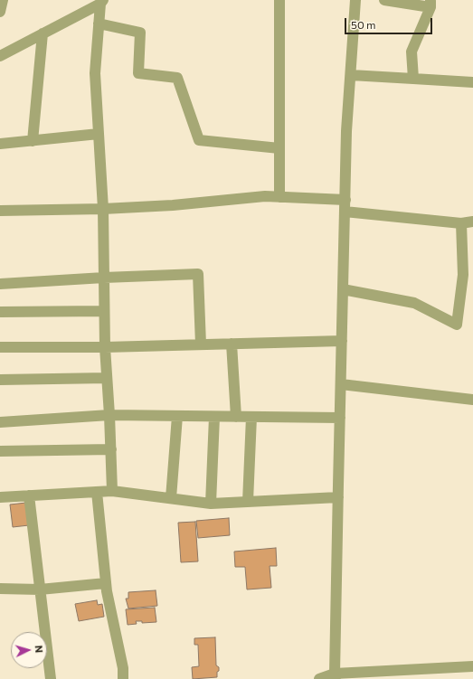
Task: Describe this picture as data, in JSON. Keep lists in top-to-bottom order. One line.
{"scale_bar":"50 m","north":"right"}
